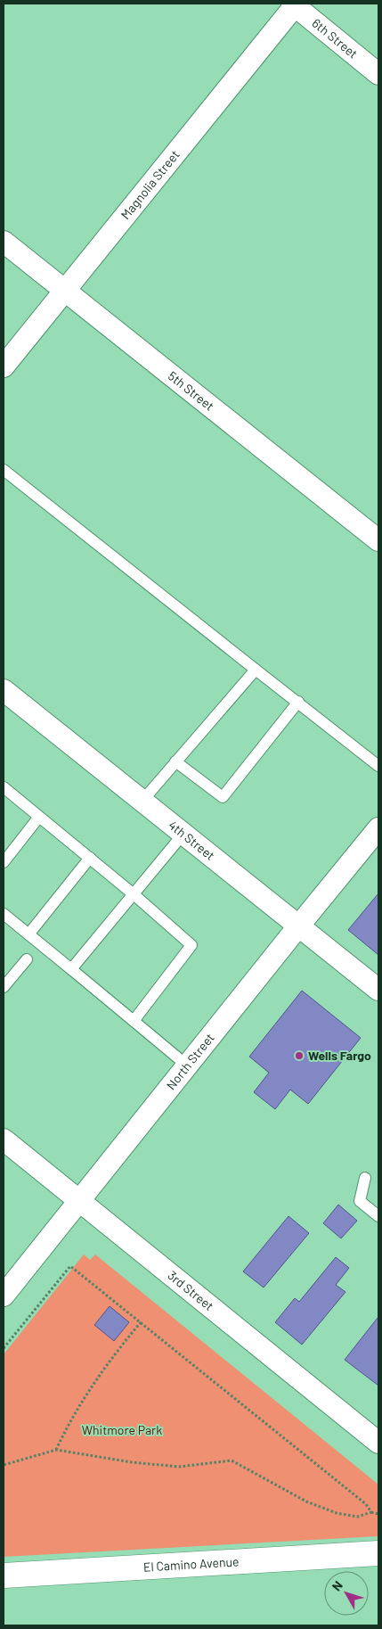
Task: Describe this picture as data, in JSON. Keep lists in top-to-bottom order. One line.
{"streets":{"street":["6th Street","Magnolia Street","5th Street","4th Street","North Street","3rd Street","El Camino Avenue"]},"crossings":[["6th Street","Magnolia Street"],["Magnolia Street","5th Street"],["4th Street","North Street"],["North Street","3rd Street"]],"parks":["Whitmore Park"],"places":["Wells Fargo"],"north":"top left"}
